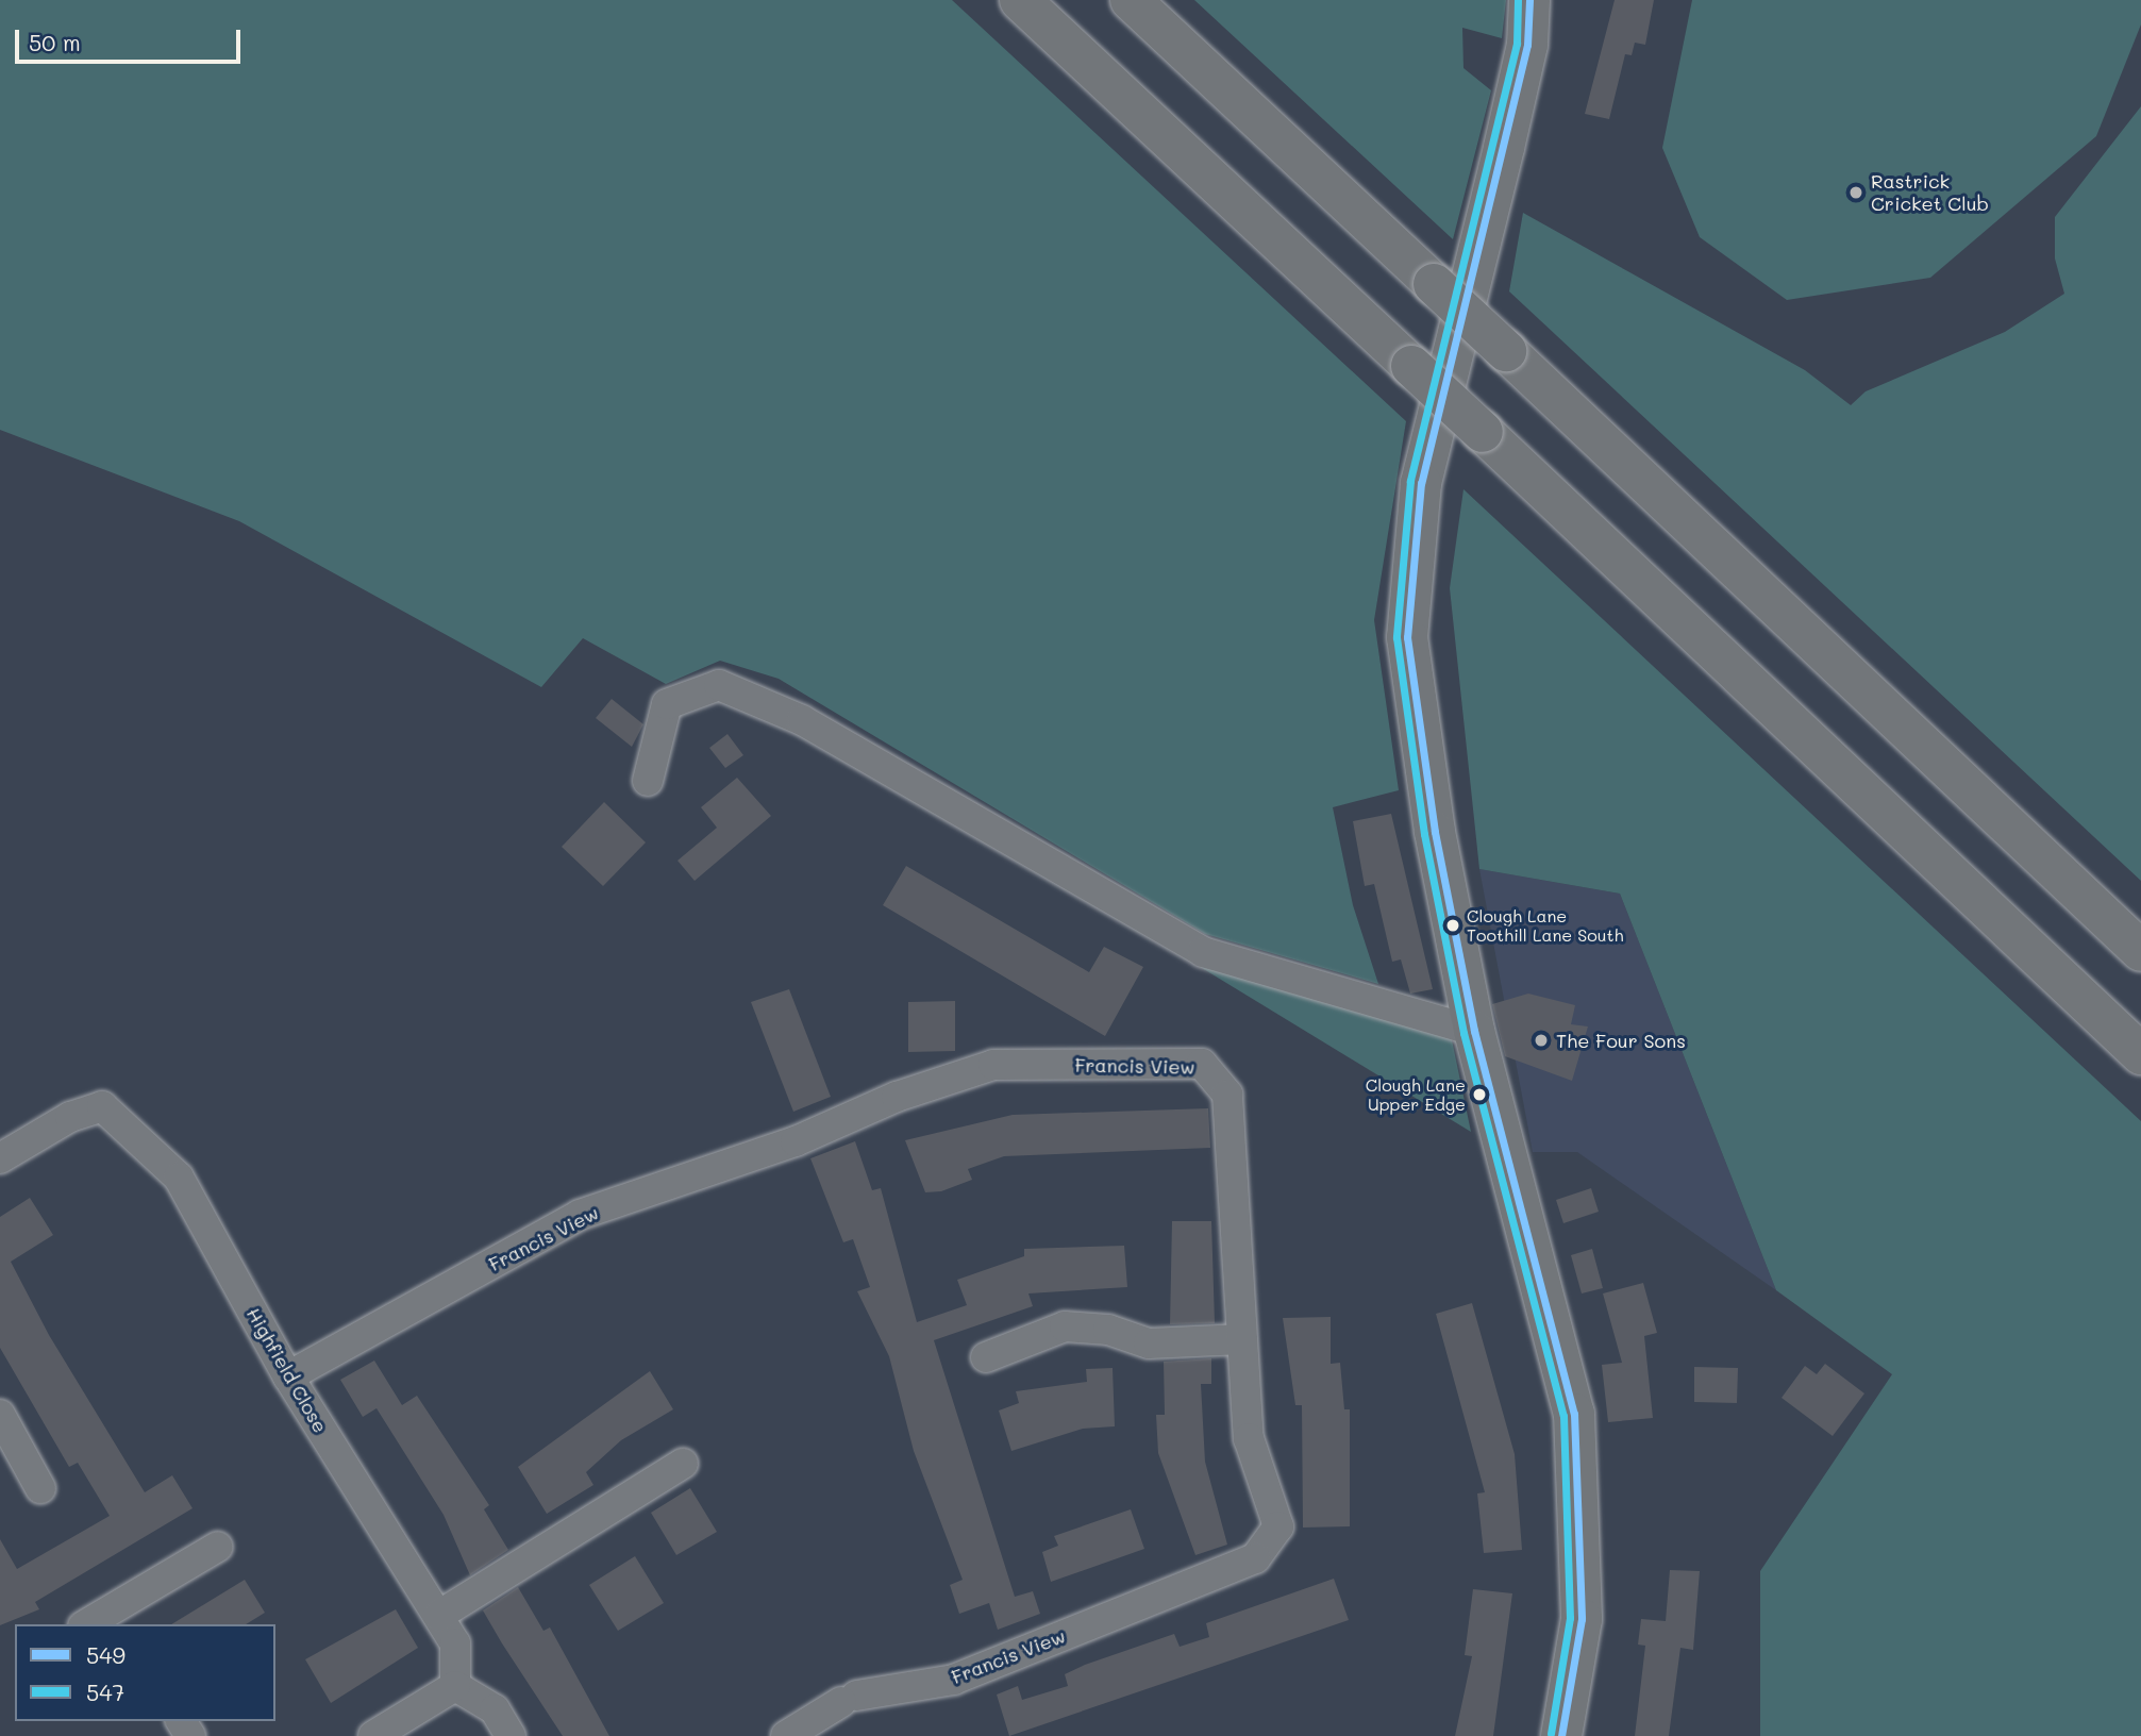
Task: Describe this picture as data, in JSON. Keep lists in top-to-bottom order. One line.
{"streets":{"street":["Francis View","Highfield Close"]},"crossings":[["Francis View","Highfield Close"]],"places":["Rastrick Cricket Club","Clough Lane Toothill Lane South","The Four Sons","Clough Lane Upper Edge"],"lines":["transit line 549","transit line 547"],"legend":["549","547"],"scale_bar":"50 m"}
